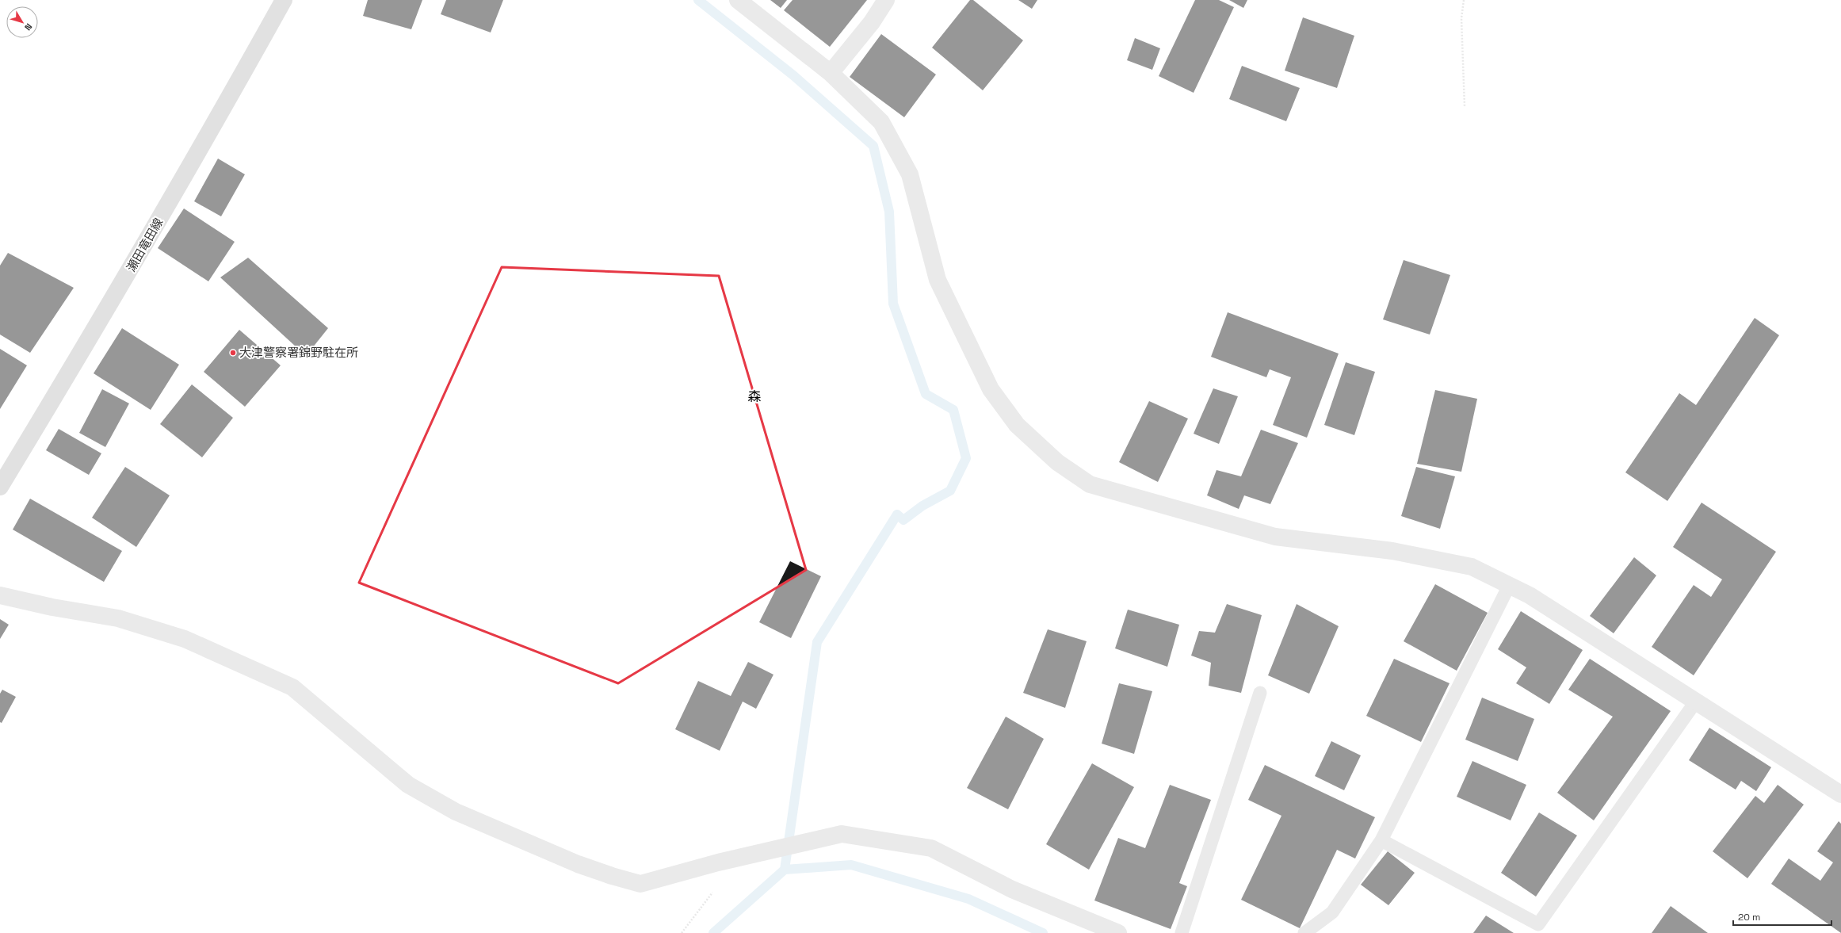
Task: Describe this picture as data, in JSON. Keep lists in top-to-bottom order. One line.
{"streets":{"main road":["瀬田竜田線"]},"districts":["森"],"places":["大津警察署錦野駐在所"],"scale_bar":"20 m","north":"bottom right"}
